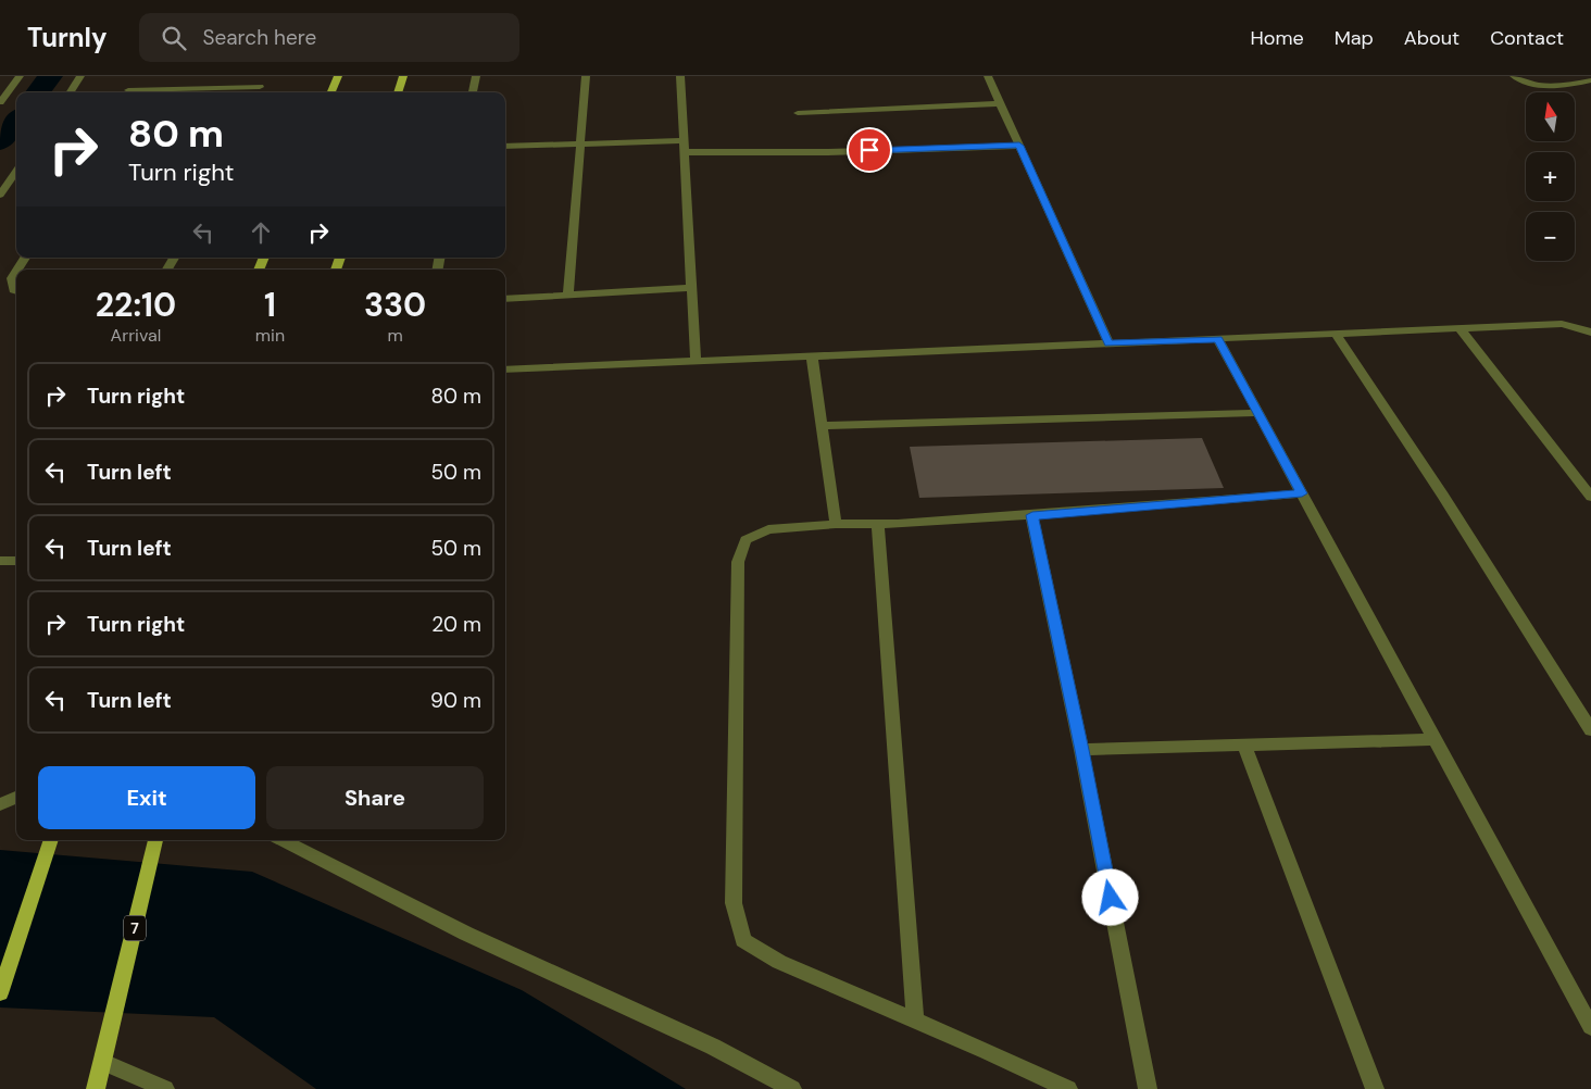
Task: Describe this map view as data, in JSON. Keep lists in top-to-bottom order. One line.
{"streets":{"main road":["7"]},"north":"top","page":{"header":"Turnly","search":"Search here","nav":["Home","Map","About","Contact"],"map_buttons":["+","−"],"turn":["80 m","Turn right"],"eta":["22:10","Arrival","1","min","330","m"],"list":[{"name":"Turn right","value":"80 m"},{"name":"Turn left","value":"50 m"},{"name":"Turn left","value":"50 m"},{"name":"Turn right","value":"20 m"},{"name":"Turn left","value":"90 m"}],"buttons":["Exit","Share"]}}
